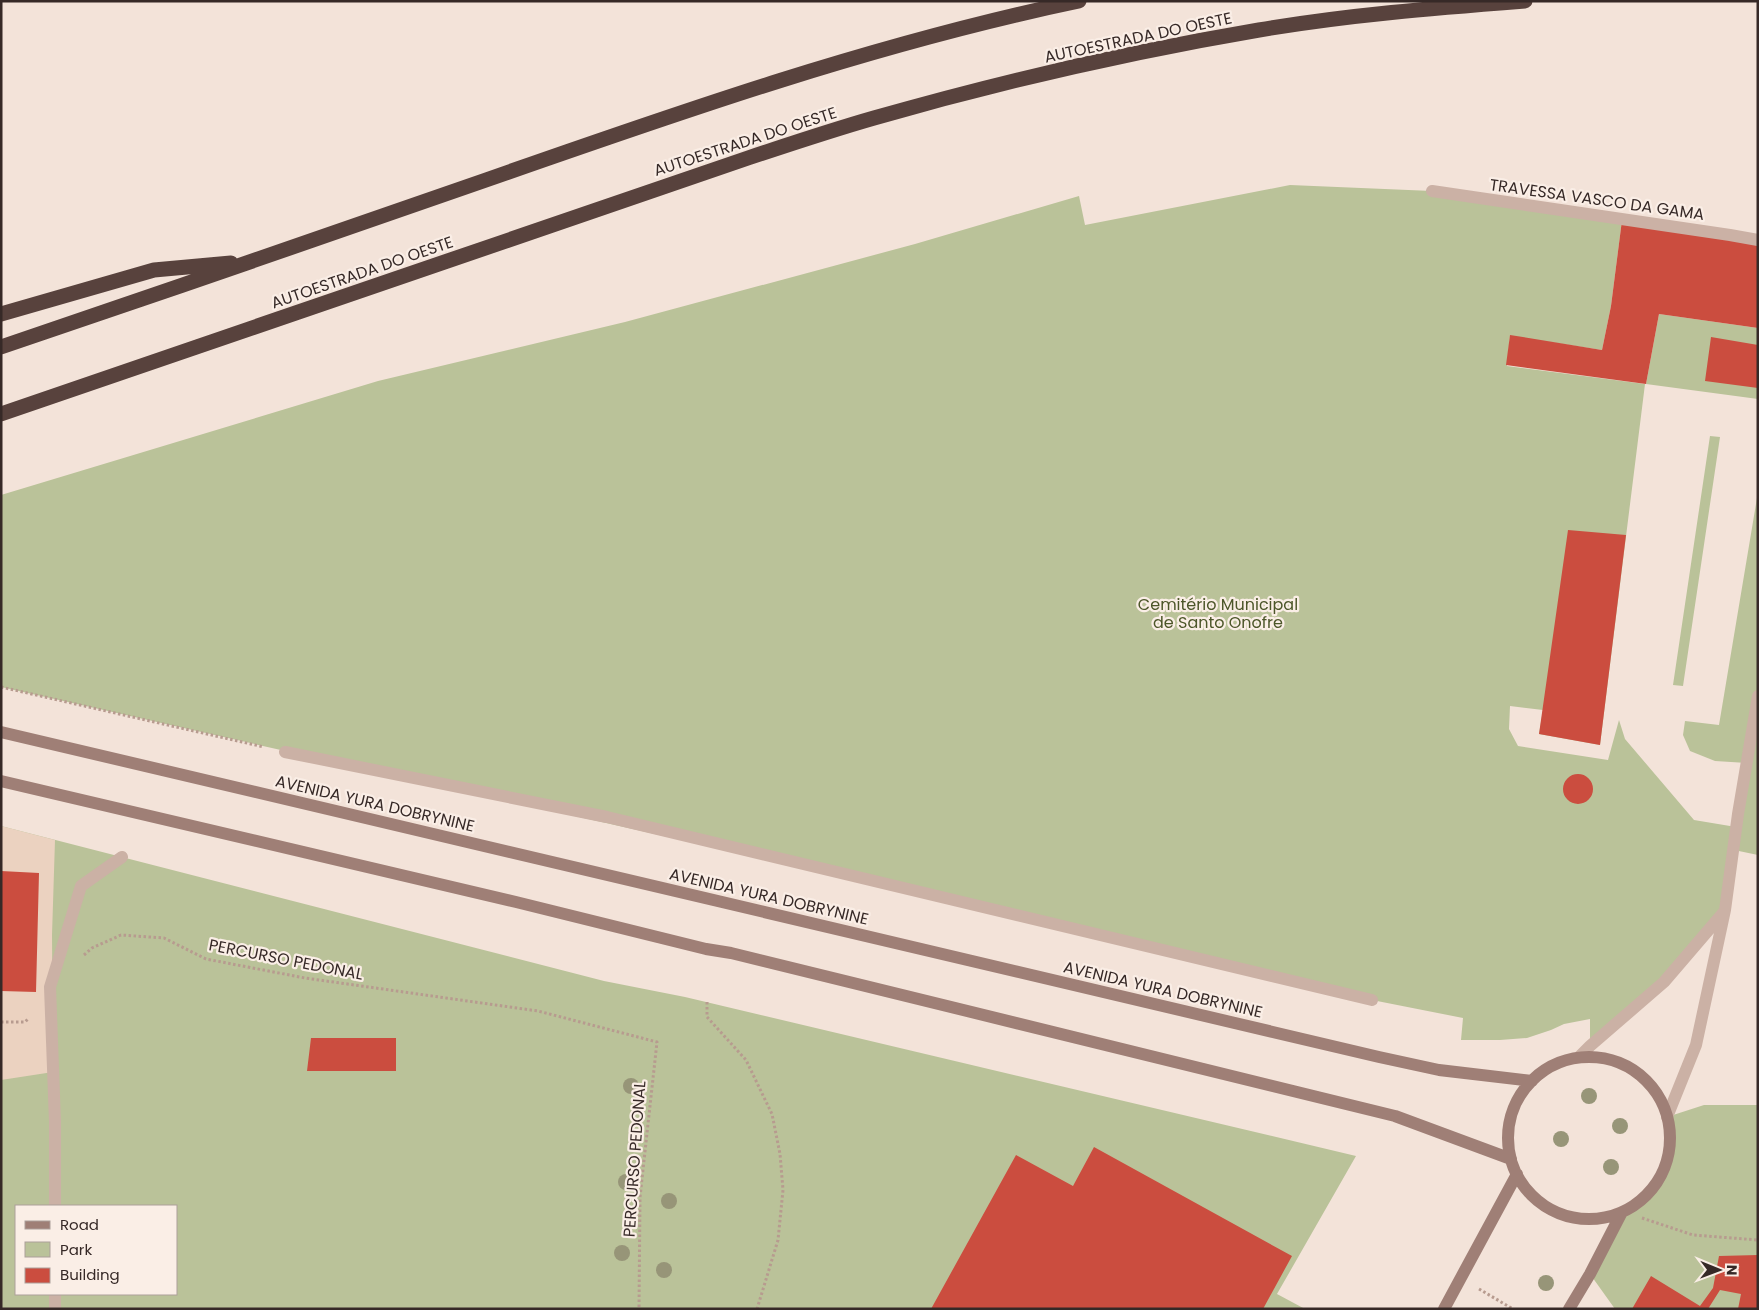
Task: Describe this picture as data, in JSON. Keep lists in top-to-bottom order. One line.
{"streets":{"highway":["AUTOESTRADA DO OESTE"],"main road":["AVENIDA YURA DOBRYNINE"],"street":["TRAVESSA VASCO DA GAMA"],"path":["PERCURSO PEDONAL"]},"parks":["Cemitério Municipal de Santo Onofre"],"legend":["Road","Park","Building"],"north":"right"}
